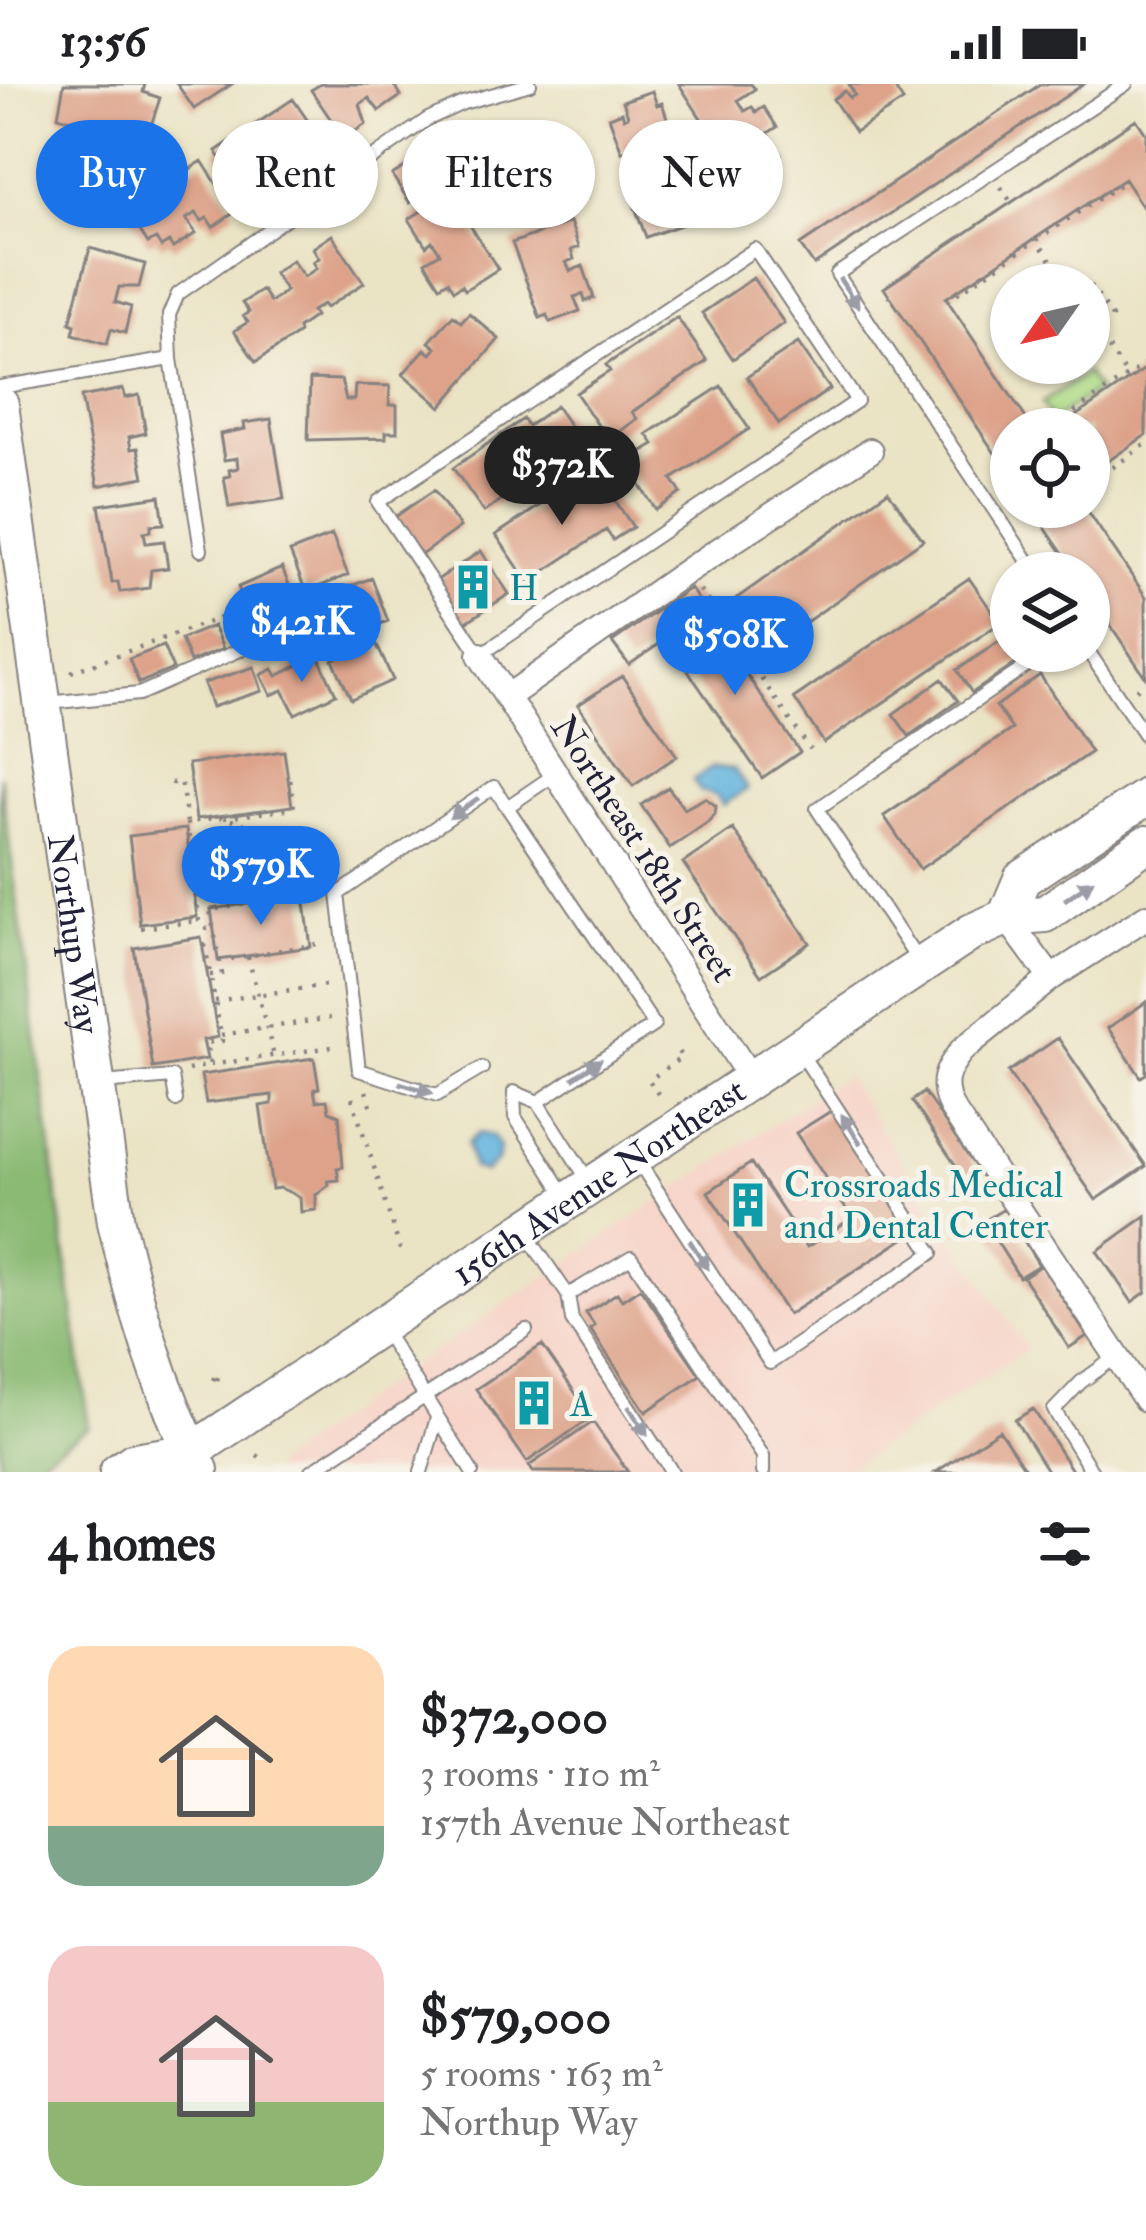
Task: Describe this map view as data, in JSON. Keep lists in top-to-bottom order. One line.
{"streets":{"main road":["Northup Way","156th Avenue Northeast"],"street":["Northeast 18th Street"]},"crossings":[["Northeast 18th Street","156th Avenue Northeast"],["Northup Way","156th Avenue Northeast"]],"places":{"building":["H","Crossroads Medical and Dental Center","A"]},"north":"bottom left","page":{"status":"13:56","chip":["Buy","Rent","Filters","New"],"price":["$372K","$421K","$508K","$579K"],"heading":"4 homes","list":[{"name":"$372,000","note":"3 rooms · 110 m² · 157th Avenue Northeast"},{"name":"$579,000","note":"5 rooms · 163 m² · Northup Way"}]}}
